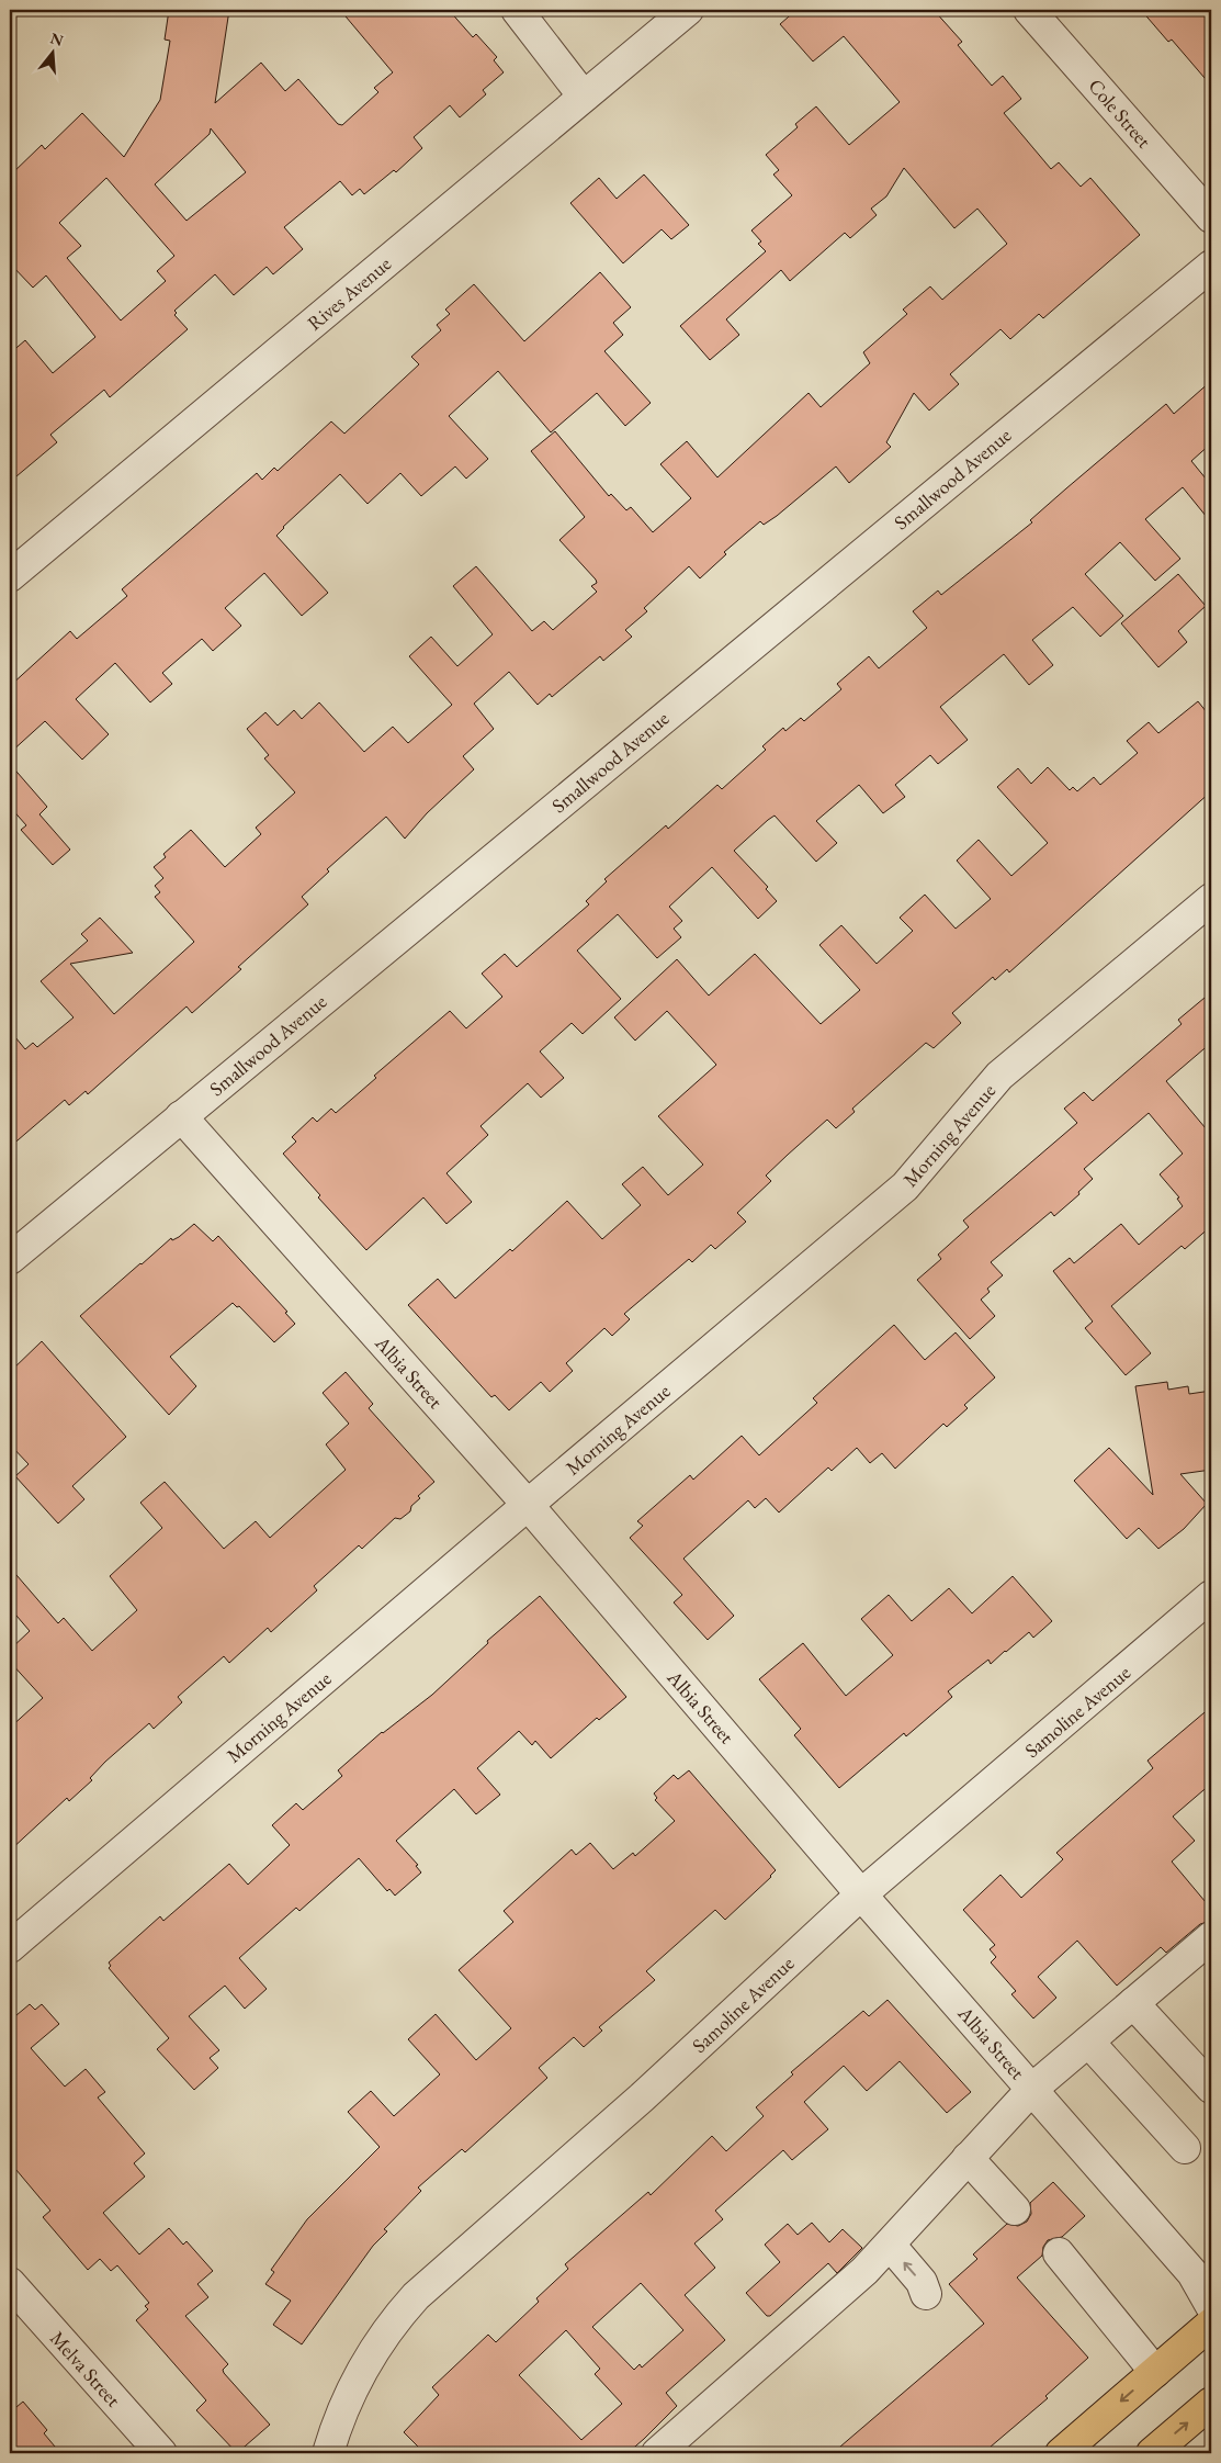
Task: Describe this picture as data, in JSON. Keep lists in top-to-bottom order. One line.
{"streets":{"street":["Cole Street","Rives Avenue","Smallwood Avenue","Morning Avenue","Albia Street","Samoline Avenue","Melva Street"]},"crossings":[["Smallwood Avenue","Albia Street"],["Morning Avenue","Albia Street"],["Albia Street","Samoline Avenue"]],"north":"top"}
